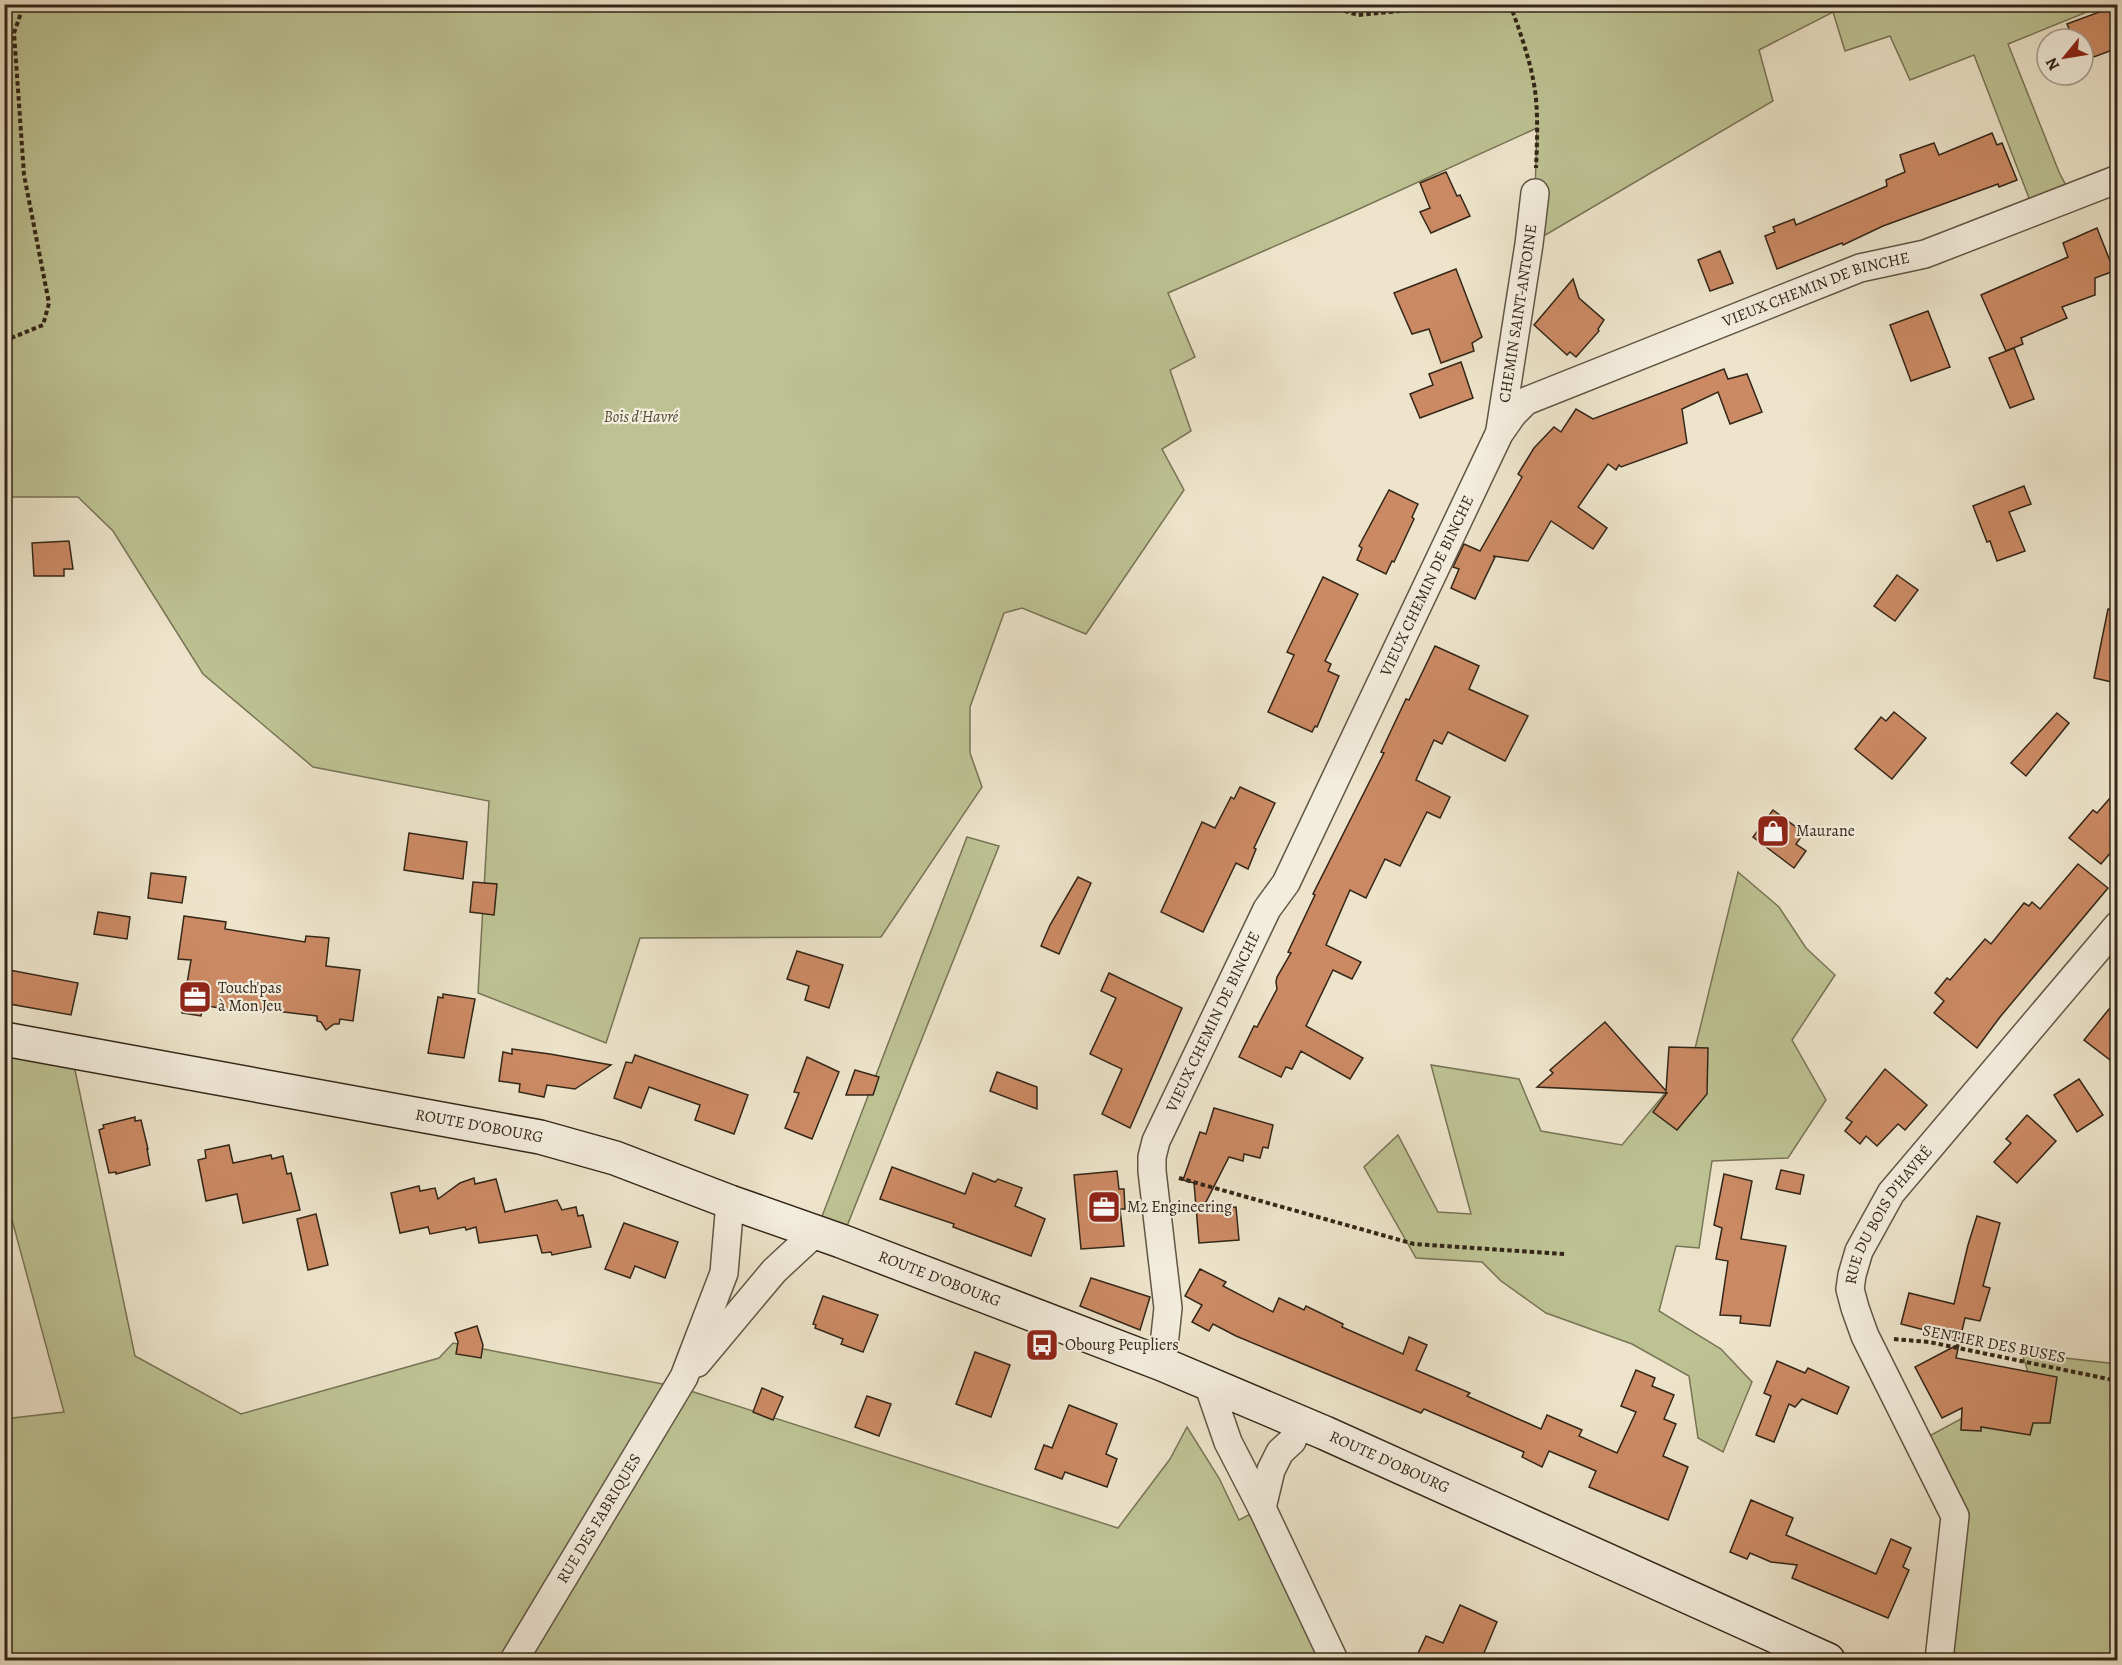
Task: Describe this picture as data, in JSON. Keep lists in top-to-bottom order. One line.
{"streets":{"main road":["ROUTE D'OBOURG"],"street":["VIEUX CHEMIN DE BINCHE","CHEMIN SAINT-ANTOINE","RUE DU BOIS D'HAVRÉ","RUE DES FABRIQUES"],"path":["SENTIER DES BUSES"]},"crossings":[["VIEUX CHEMIN DE BINCHE","CHEMIN SAINT-ANTOINE"],["VIEUX CHEMIN DE BINCHE","ROUTE D'OBOURG"],["ROUTE D'OBOURG","RUE DES FABRIQUES"],["RUE DU BOIS D'HAVRÉ","SENTIER DES BUSES"]],"parks":["Bois d'Havré"],"places":{"shop":["Maurane"],"office":["Touch'pas à Mon Jeu","M2 Engineering"],"bus stop":["Obourg Peupliers"]},"north":"bottom left"}
